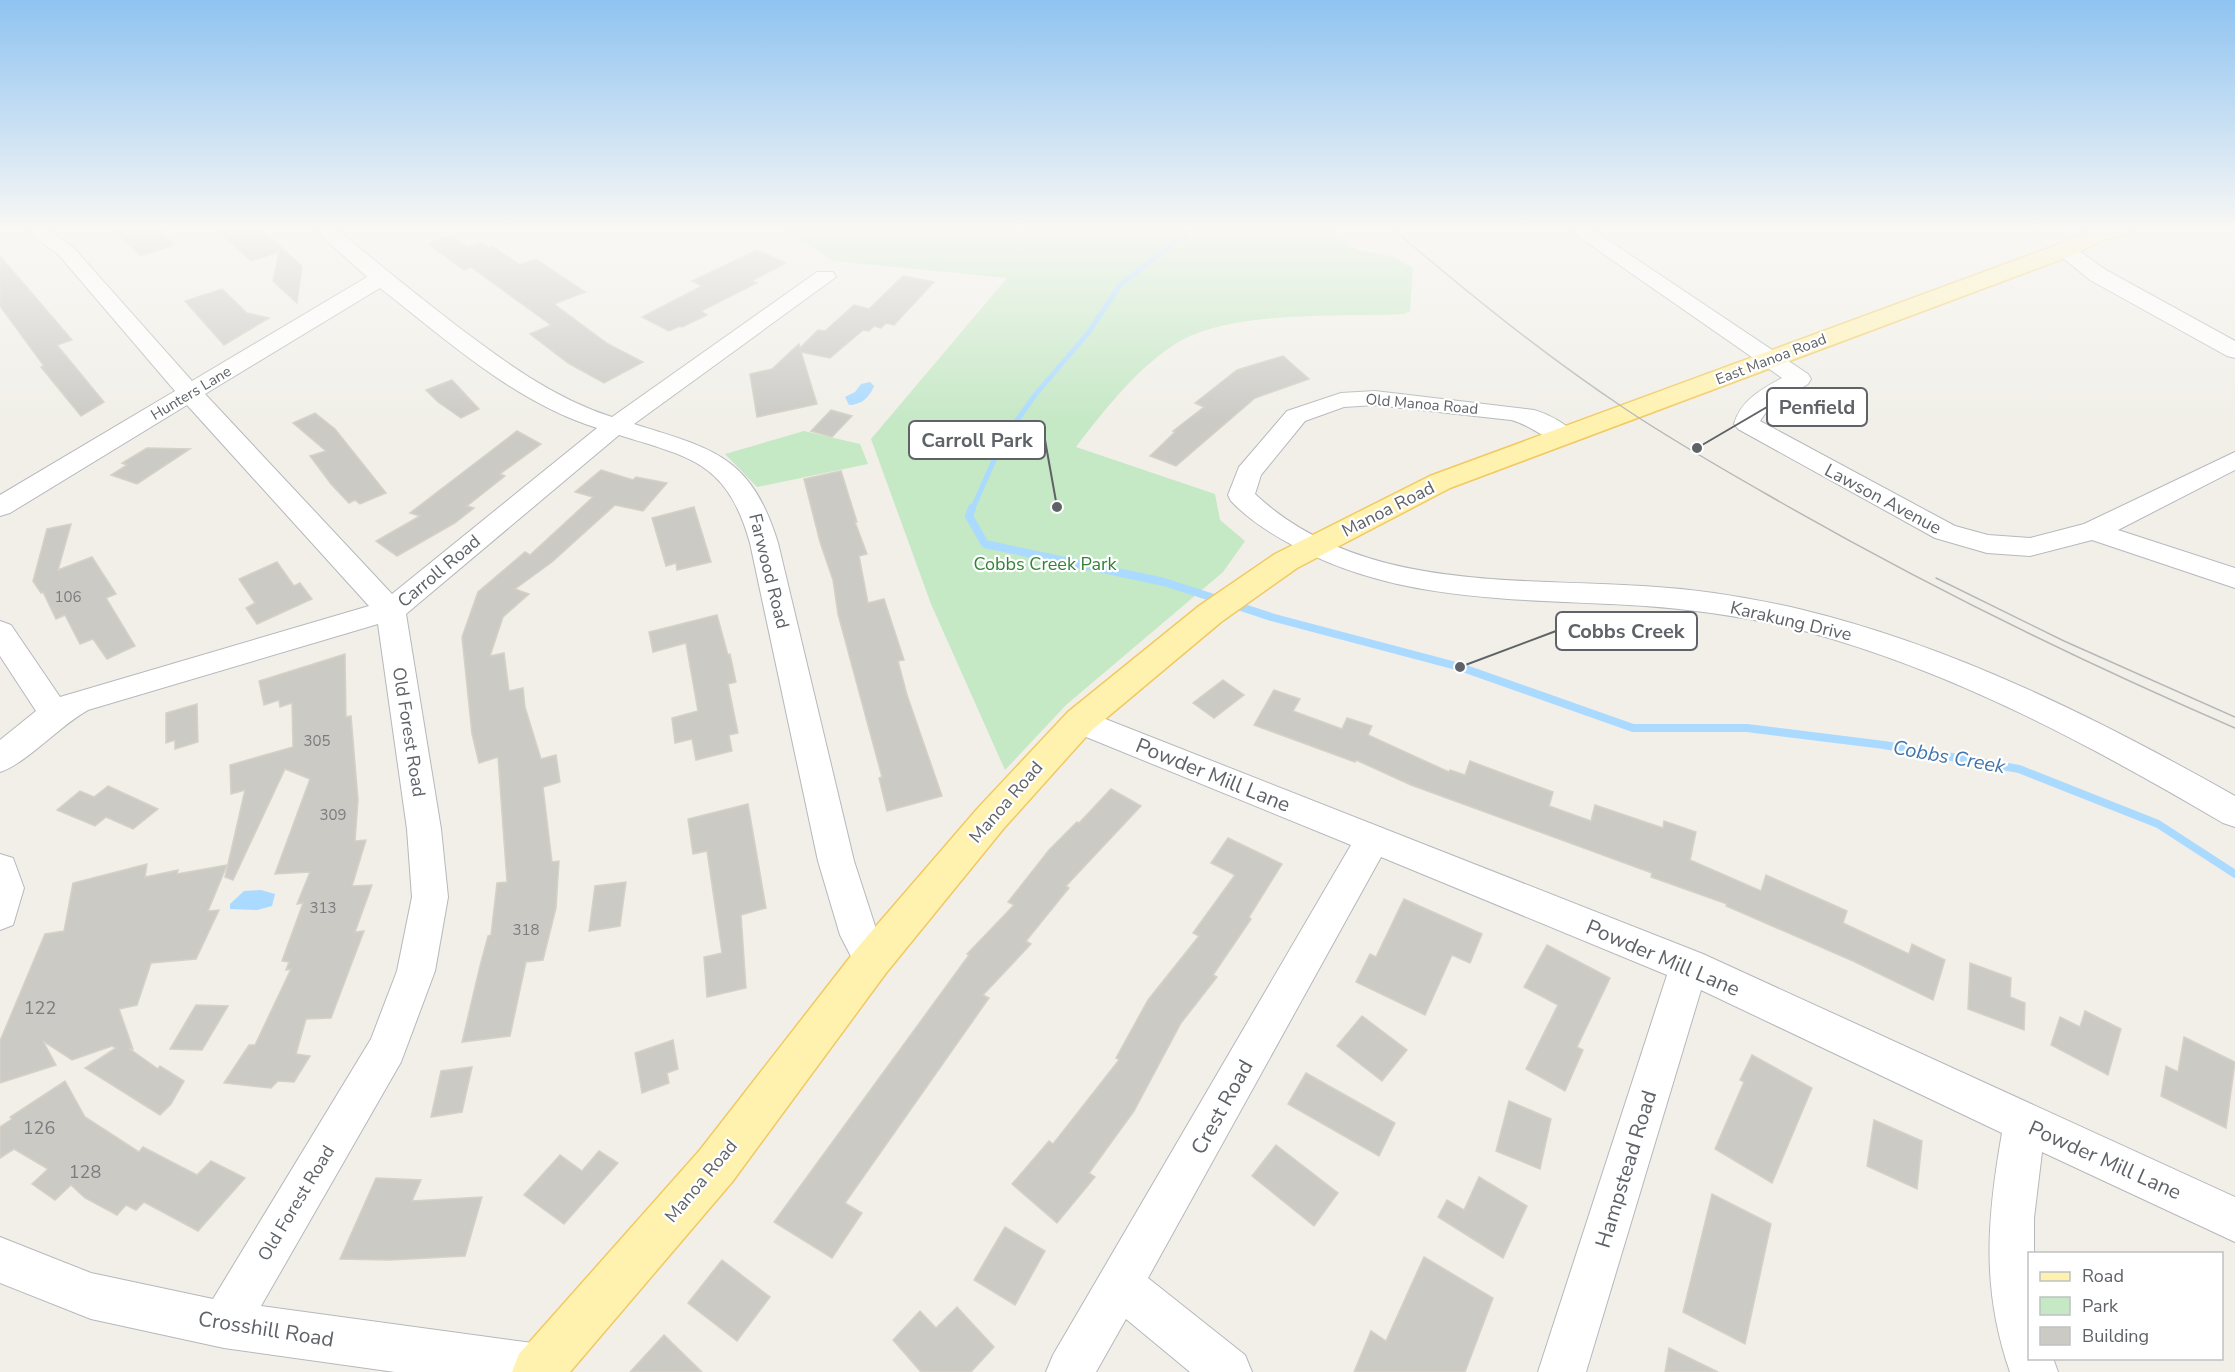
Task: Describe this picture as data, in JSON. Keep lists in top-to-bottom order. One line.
{"streets":{"main road":["East Manoa Road","Manoa Road"],"street":["Hunters Lane","Old Manoa Road","Lawson Avenue","Carroll Road","Farwood Road","Karakung Drive","Old Forest Road","Powder Mill Lane","Crest Road","Hampstead Road","Crosshill Road"]},"crossings":[["East Manoa Road","Lawson Avenue"],["East Manoa Road","Manoa Road"],["Old Manoa Road","Manoa Road"],["Old Manoa Road","Karakung Drive"],["Manoa Road","Farwood Road"],["Manoa Road","Karakung Drive"],["Manoa Road","Powder Mill Lane"],["Manoa Road","Crosshill Road"],["Carroll Road","Farwood Road"],["Carroll Road","Old Forest Road"],["Old Forest Road","Crosshill Road"],["Powder Mill Lane","Crest Road"],["Powder Mill Lane","Hampstead Road"]],"water":["Cobbs Creek"],"parks":["Cobbs Creek Park"],"places":["Penfield","Carroll Park","Cobbs Creek"],"house_numbers":["106","305","309","313","318","122","126","128"],"legend":["Road","Park","Building"]}
